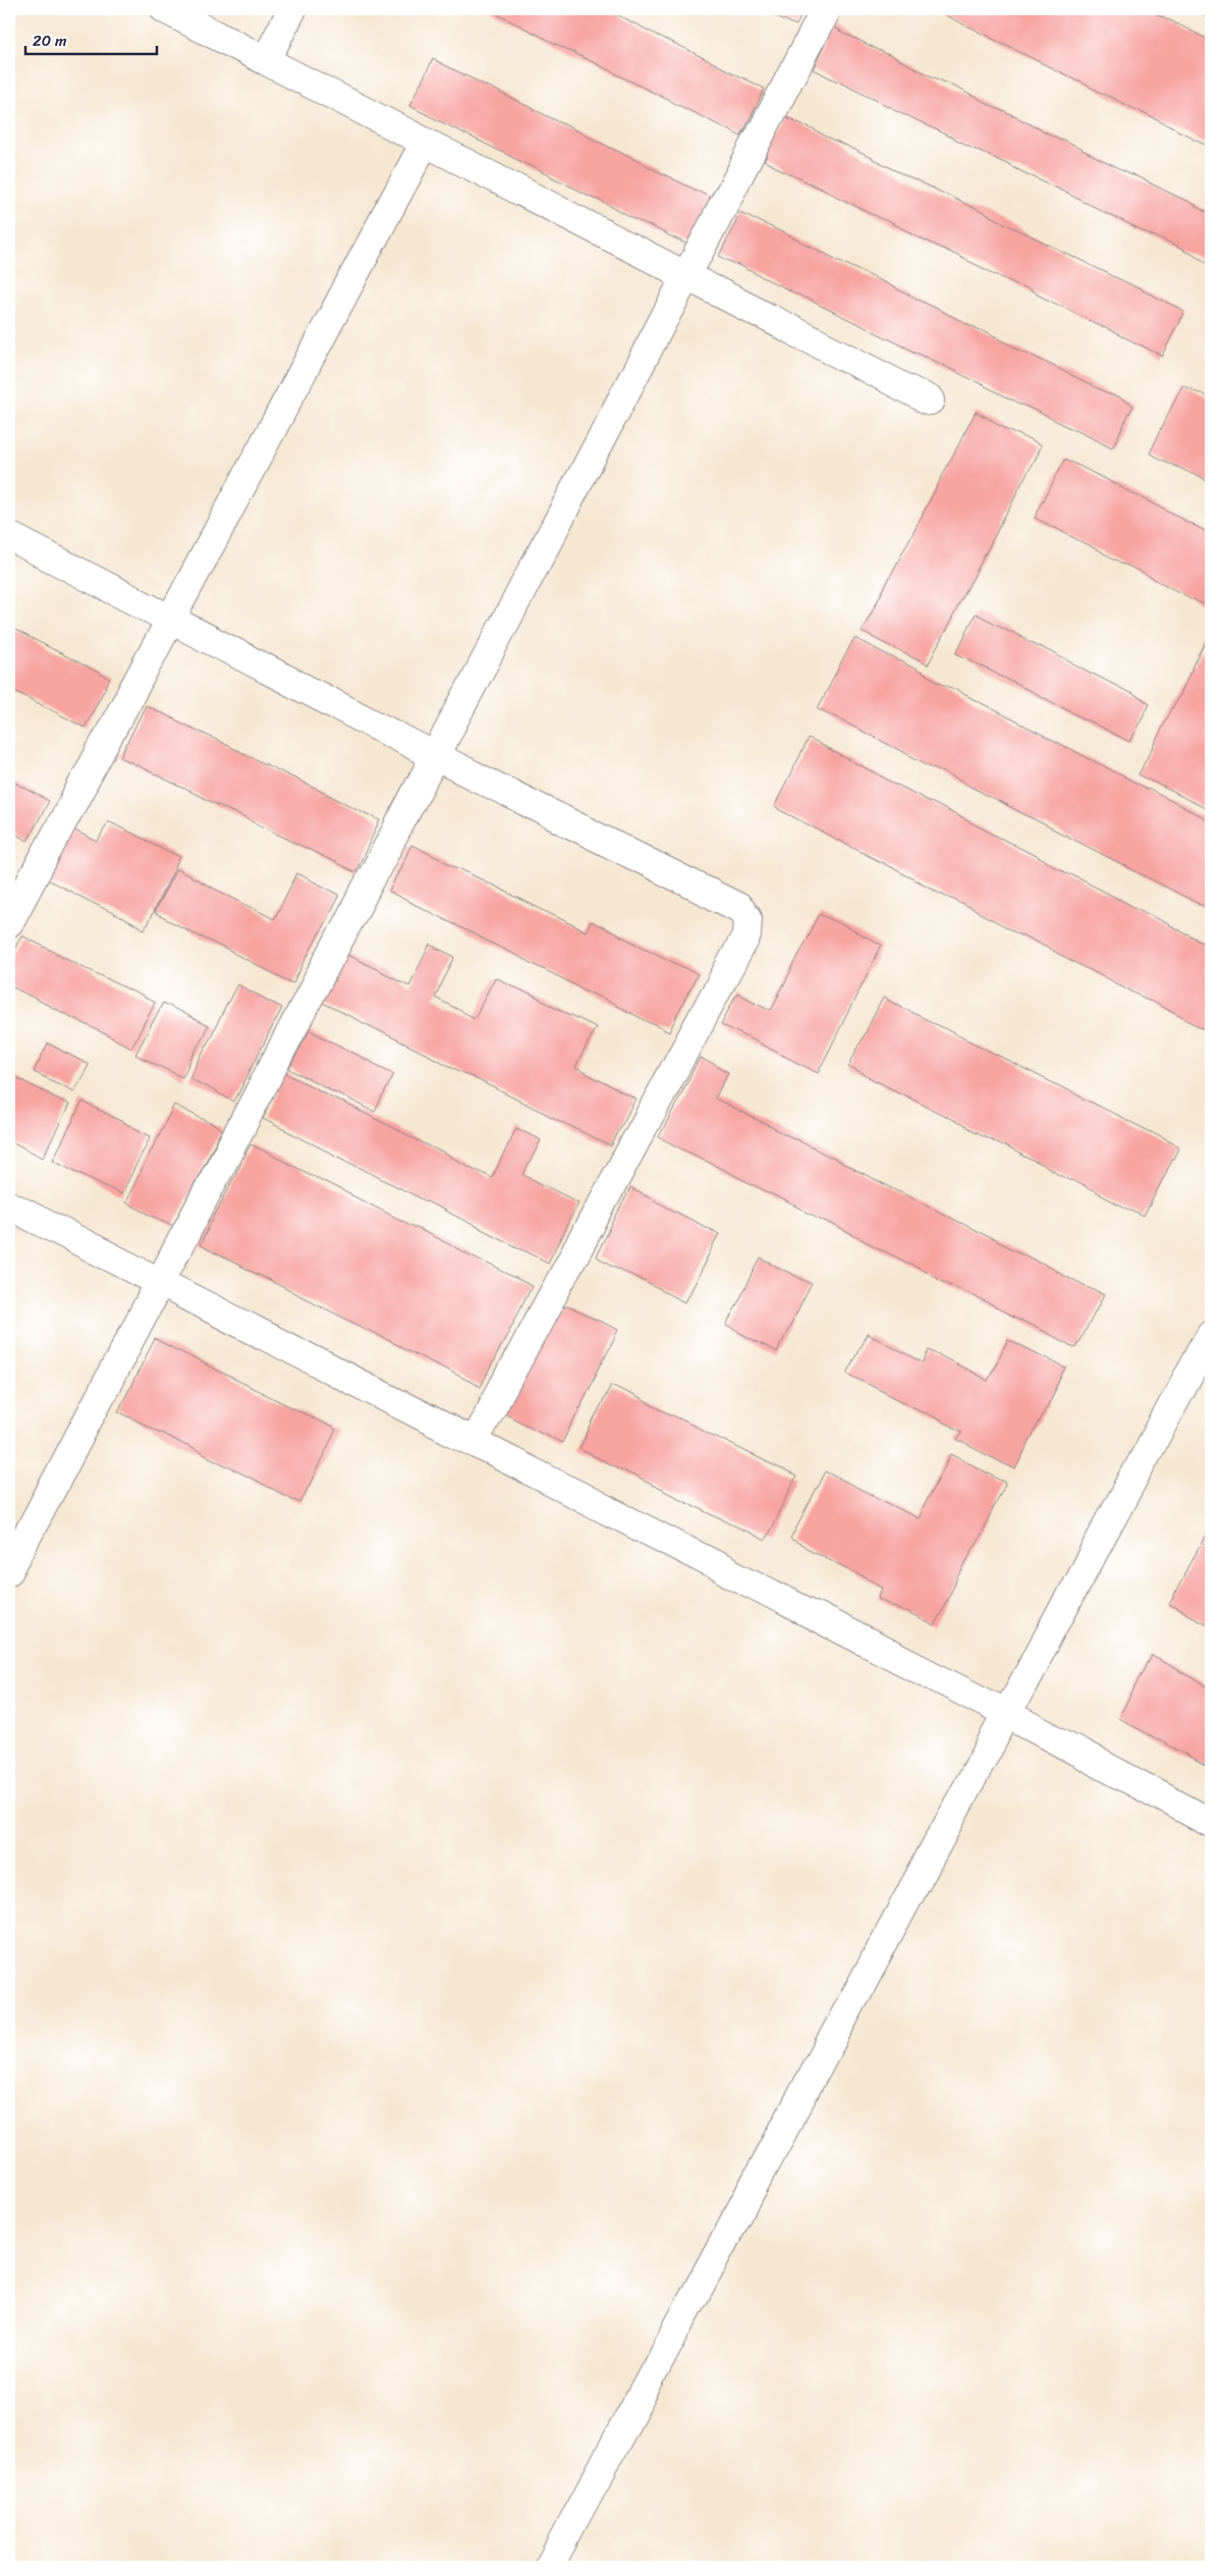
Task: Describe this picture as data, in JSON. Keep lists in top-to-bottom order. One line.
{"scale_bar":"20 m"}
